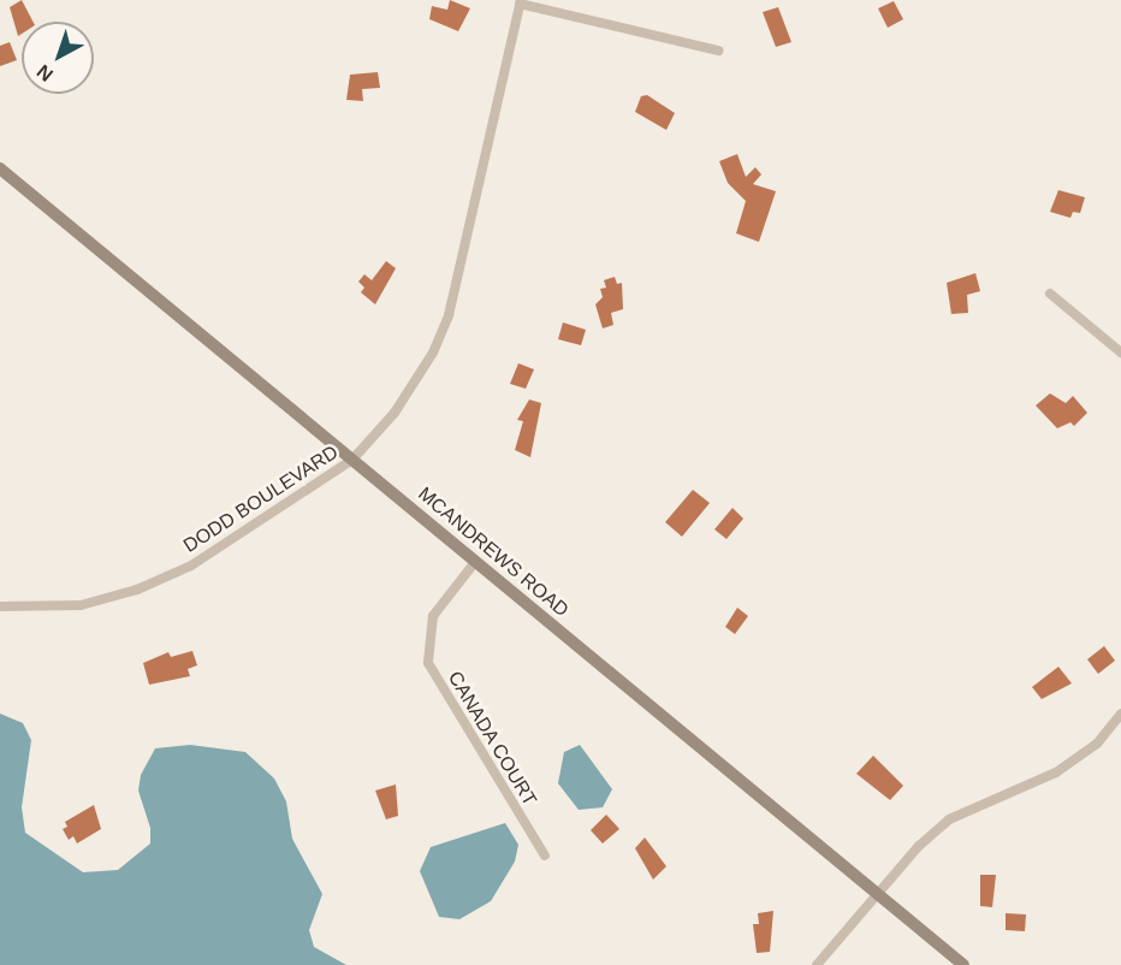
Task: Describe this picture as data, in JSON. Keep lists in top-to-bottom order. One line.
{"streets":{"main road":["MCANDREWS ROAD"],"street":["DODD BOULEVARD","CANADA COURT"]},"crossings":[["DODD BOULEVARD","MCANDREWS ROAD"],["MCANDREWS ROAD","CANADA COURT"]],"north":"bottom left"}
